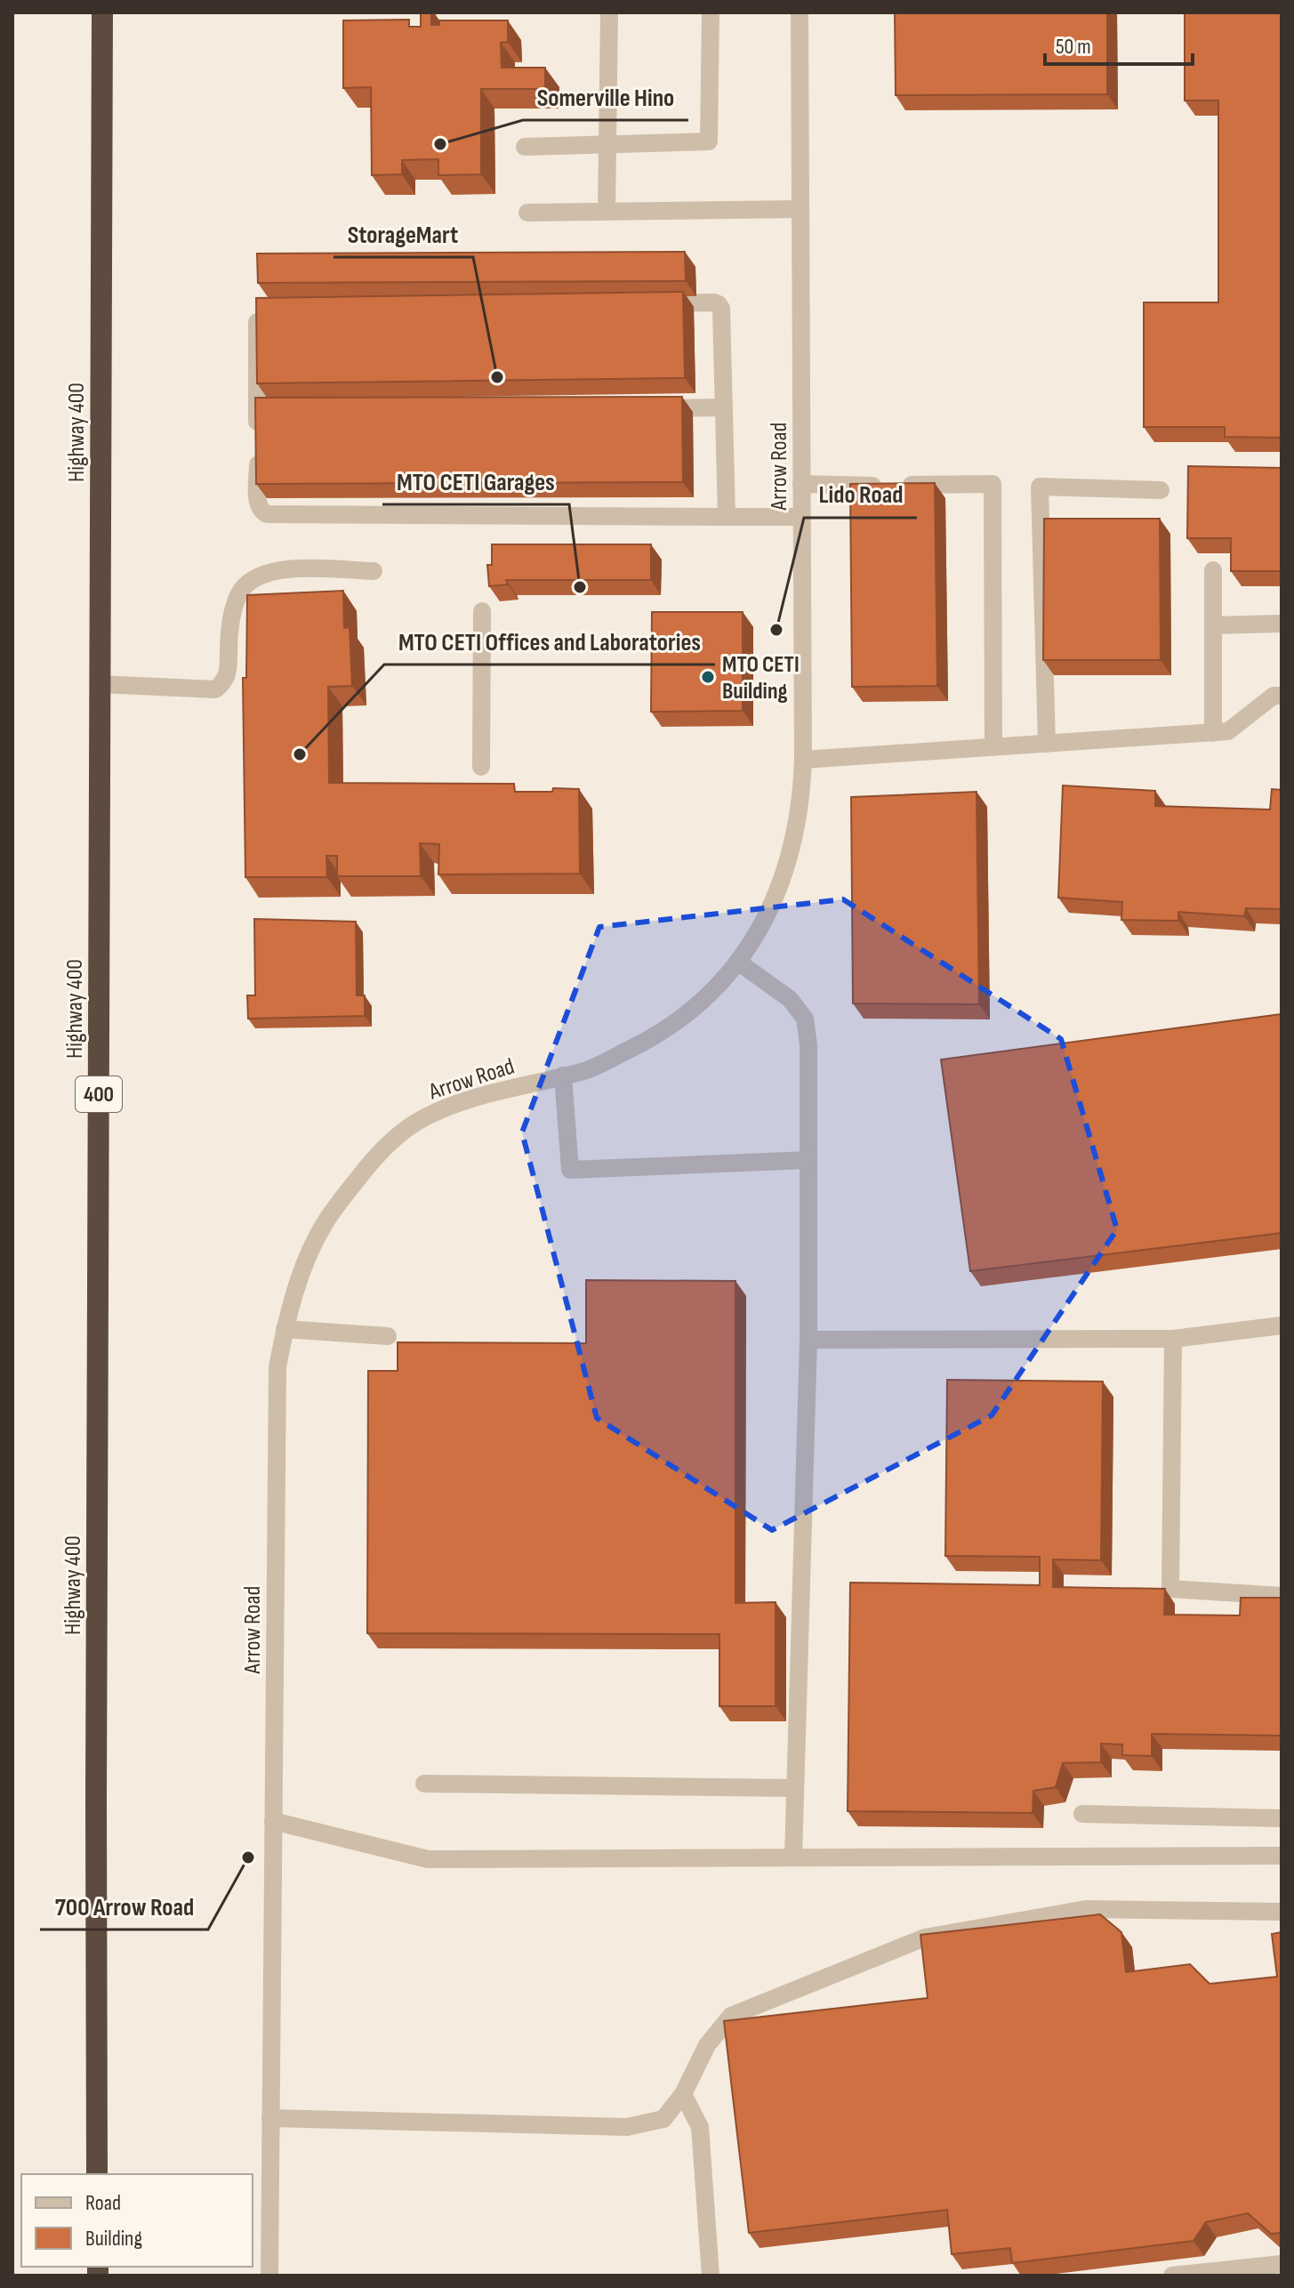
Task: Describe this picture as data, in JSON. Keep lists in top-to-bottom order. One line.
{"streets":{"highway":["Highway 400","400"],"street":["Arrow Road"]},"places":["Somerville Hino","StorageMart","MTO CETI Garages","Lido Road","MTO CETI Building","MTO CETI Offices and Laboratories","700 Arrow Road"],"legend":["Road","Building"],"scale_bar":"50 m"}
